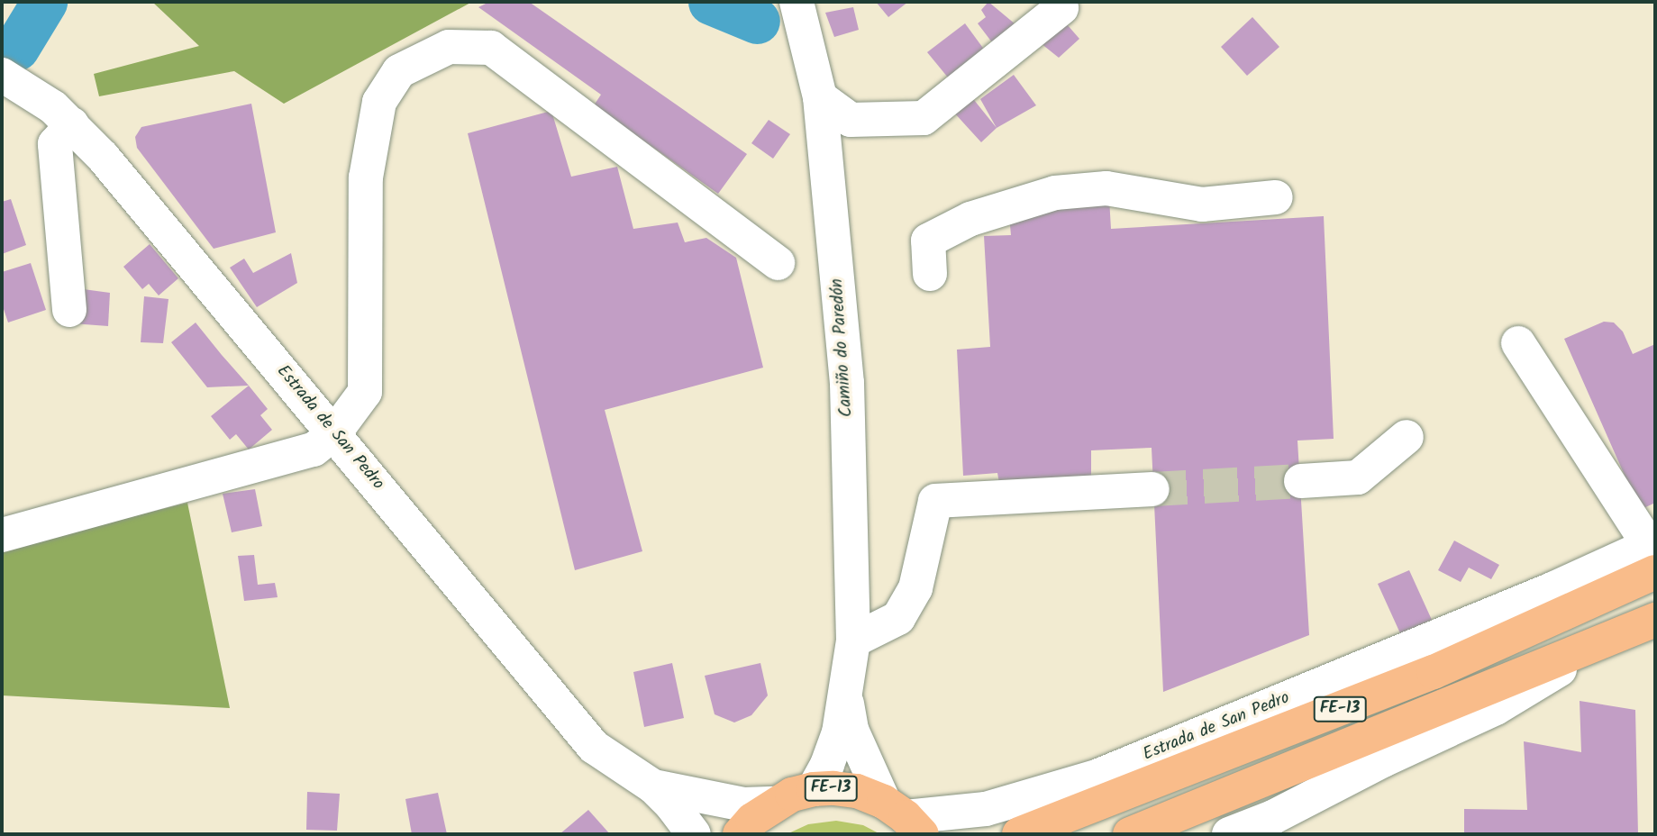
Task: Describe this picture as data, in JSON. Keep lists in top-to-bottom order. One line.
{"streets":{"highway":["FE-13"],"street":["Camiño do Paredón","Estrada de San Pedro"]},"crossings":[["Estrada de San Pedro","FE-13"]]}
